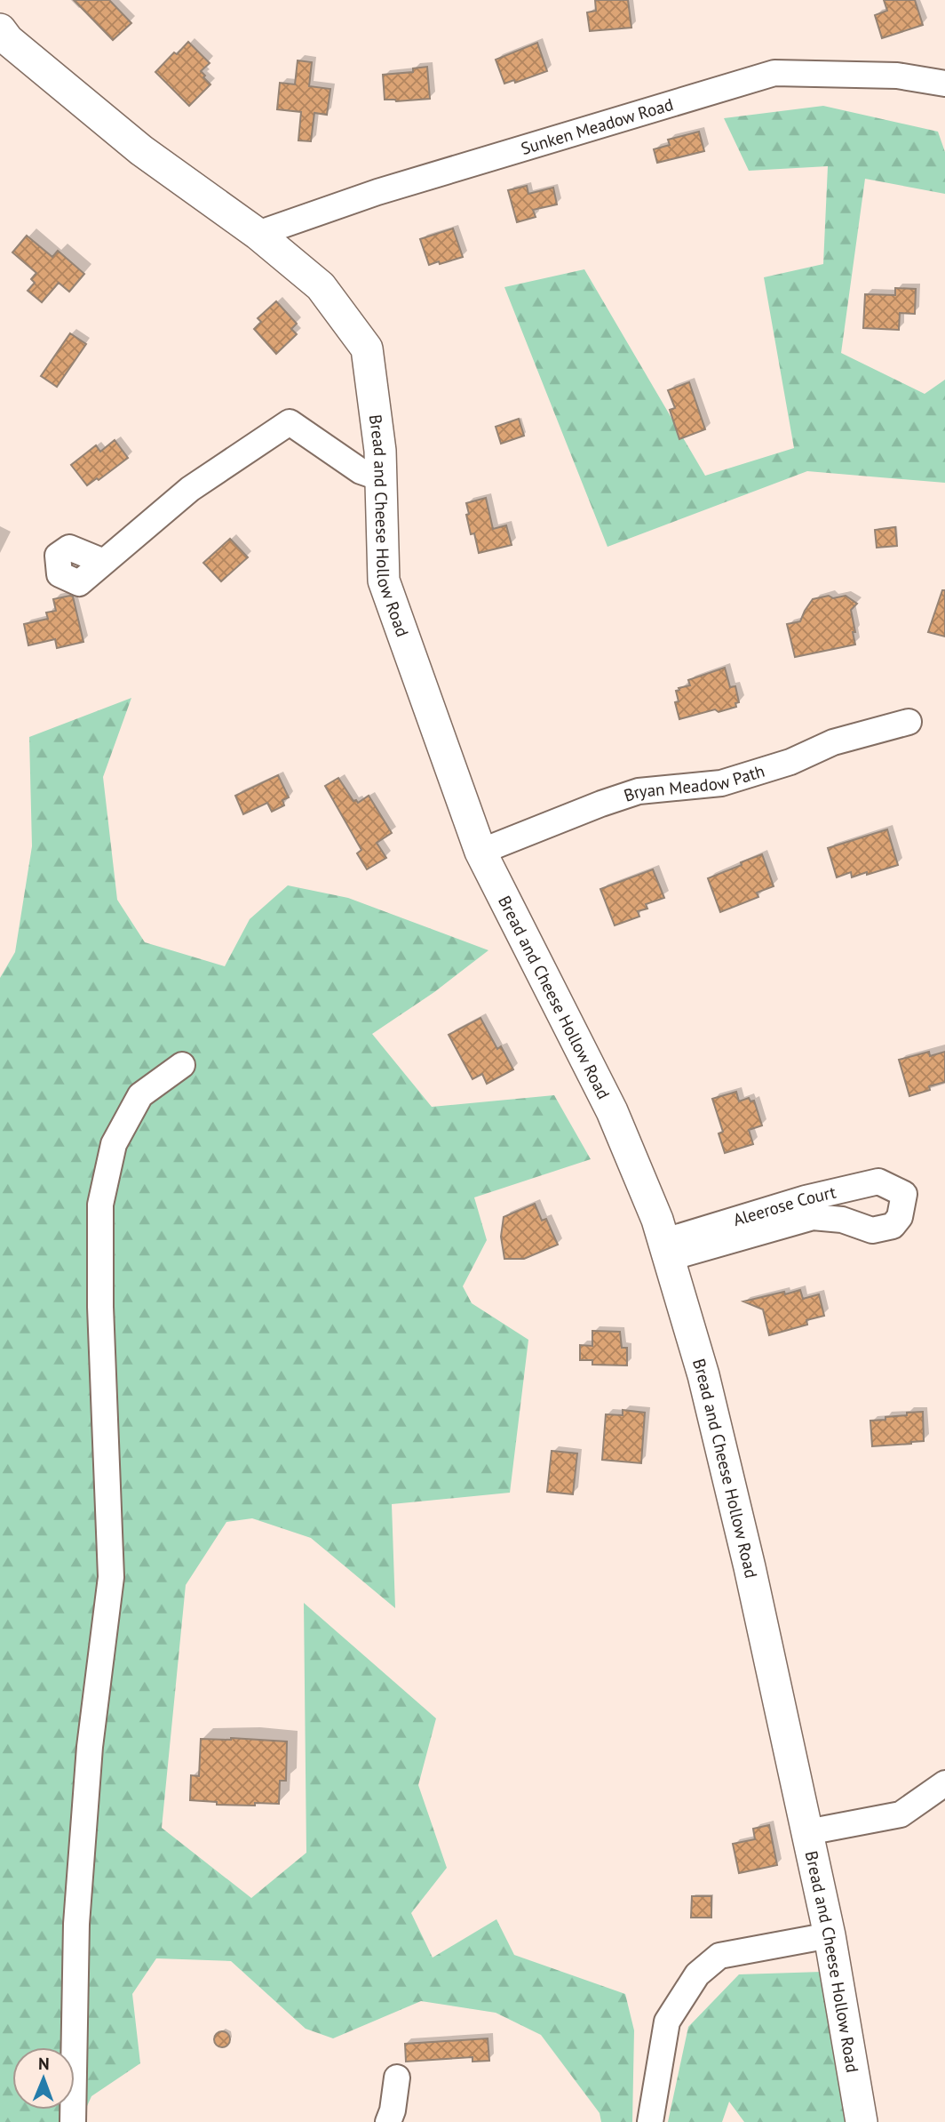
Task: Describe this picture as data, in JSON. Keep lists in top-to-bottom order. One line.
{"streets":{"main road":["Bread and Cheese Hollow Road"],"street":["Sunken Meadow Road","Bryan Meadow Path","Aleerose Court"]},"crossings":[["Sunken Meadow Road","Bread and Cheese Hollow Road"],["Bread and Cheese Hollow Road","Bryan Meadow Path"],["Bread and Cheese Hollow Road","Aleerose Court"]],"north":"top"}
